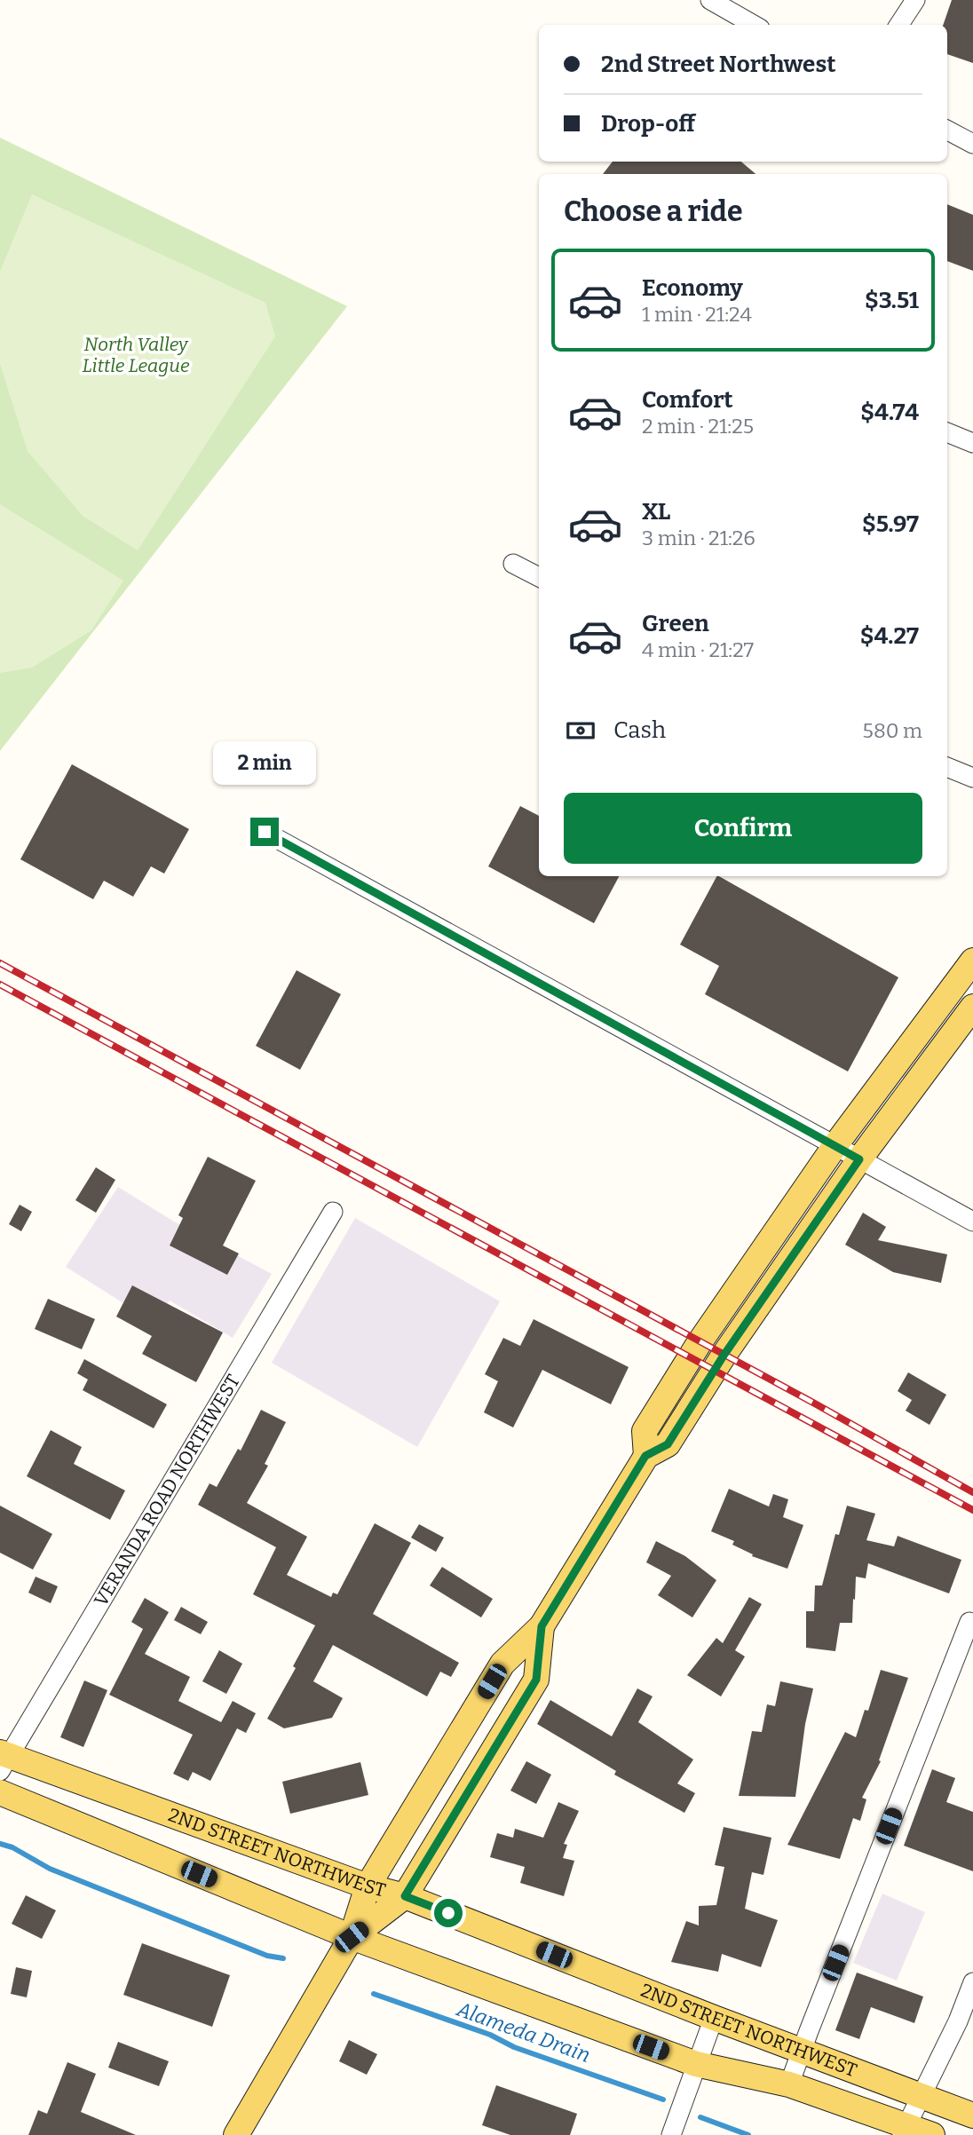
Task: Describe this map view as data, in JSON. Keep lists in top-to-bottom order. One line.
{"streets":{"main road":["2ND STREET NORTHWEST"],"street":["VERANDA ROAD NORTHWEST"]},"crossings":[["VERANDA ROAD NORTHWEST","2ND STREET NORTHWEST"]],"water":["Alameda Drain"],"parks":["North Valley Little League"],"page":{"banner":["2nd Street Northwest","Drop-off"],"heading":"Choose a ride","list":[{"name":"Economy","note":"1 min · 21:24","value":"$3.51"},{"name":"Comfort","note":"2 min · 21:25","value":"$4.74"},{"name":"XL","note":"3 min · 21:26","value":"$5.97"},{"name":"Green","note":"4 min · 21:27","value":"$4.27"}],"pay":["Cash","580 m"],"bubble":"2 min","buttons":"Confirm"}}
